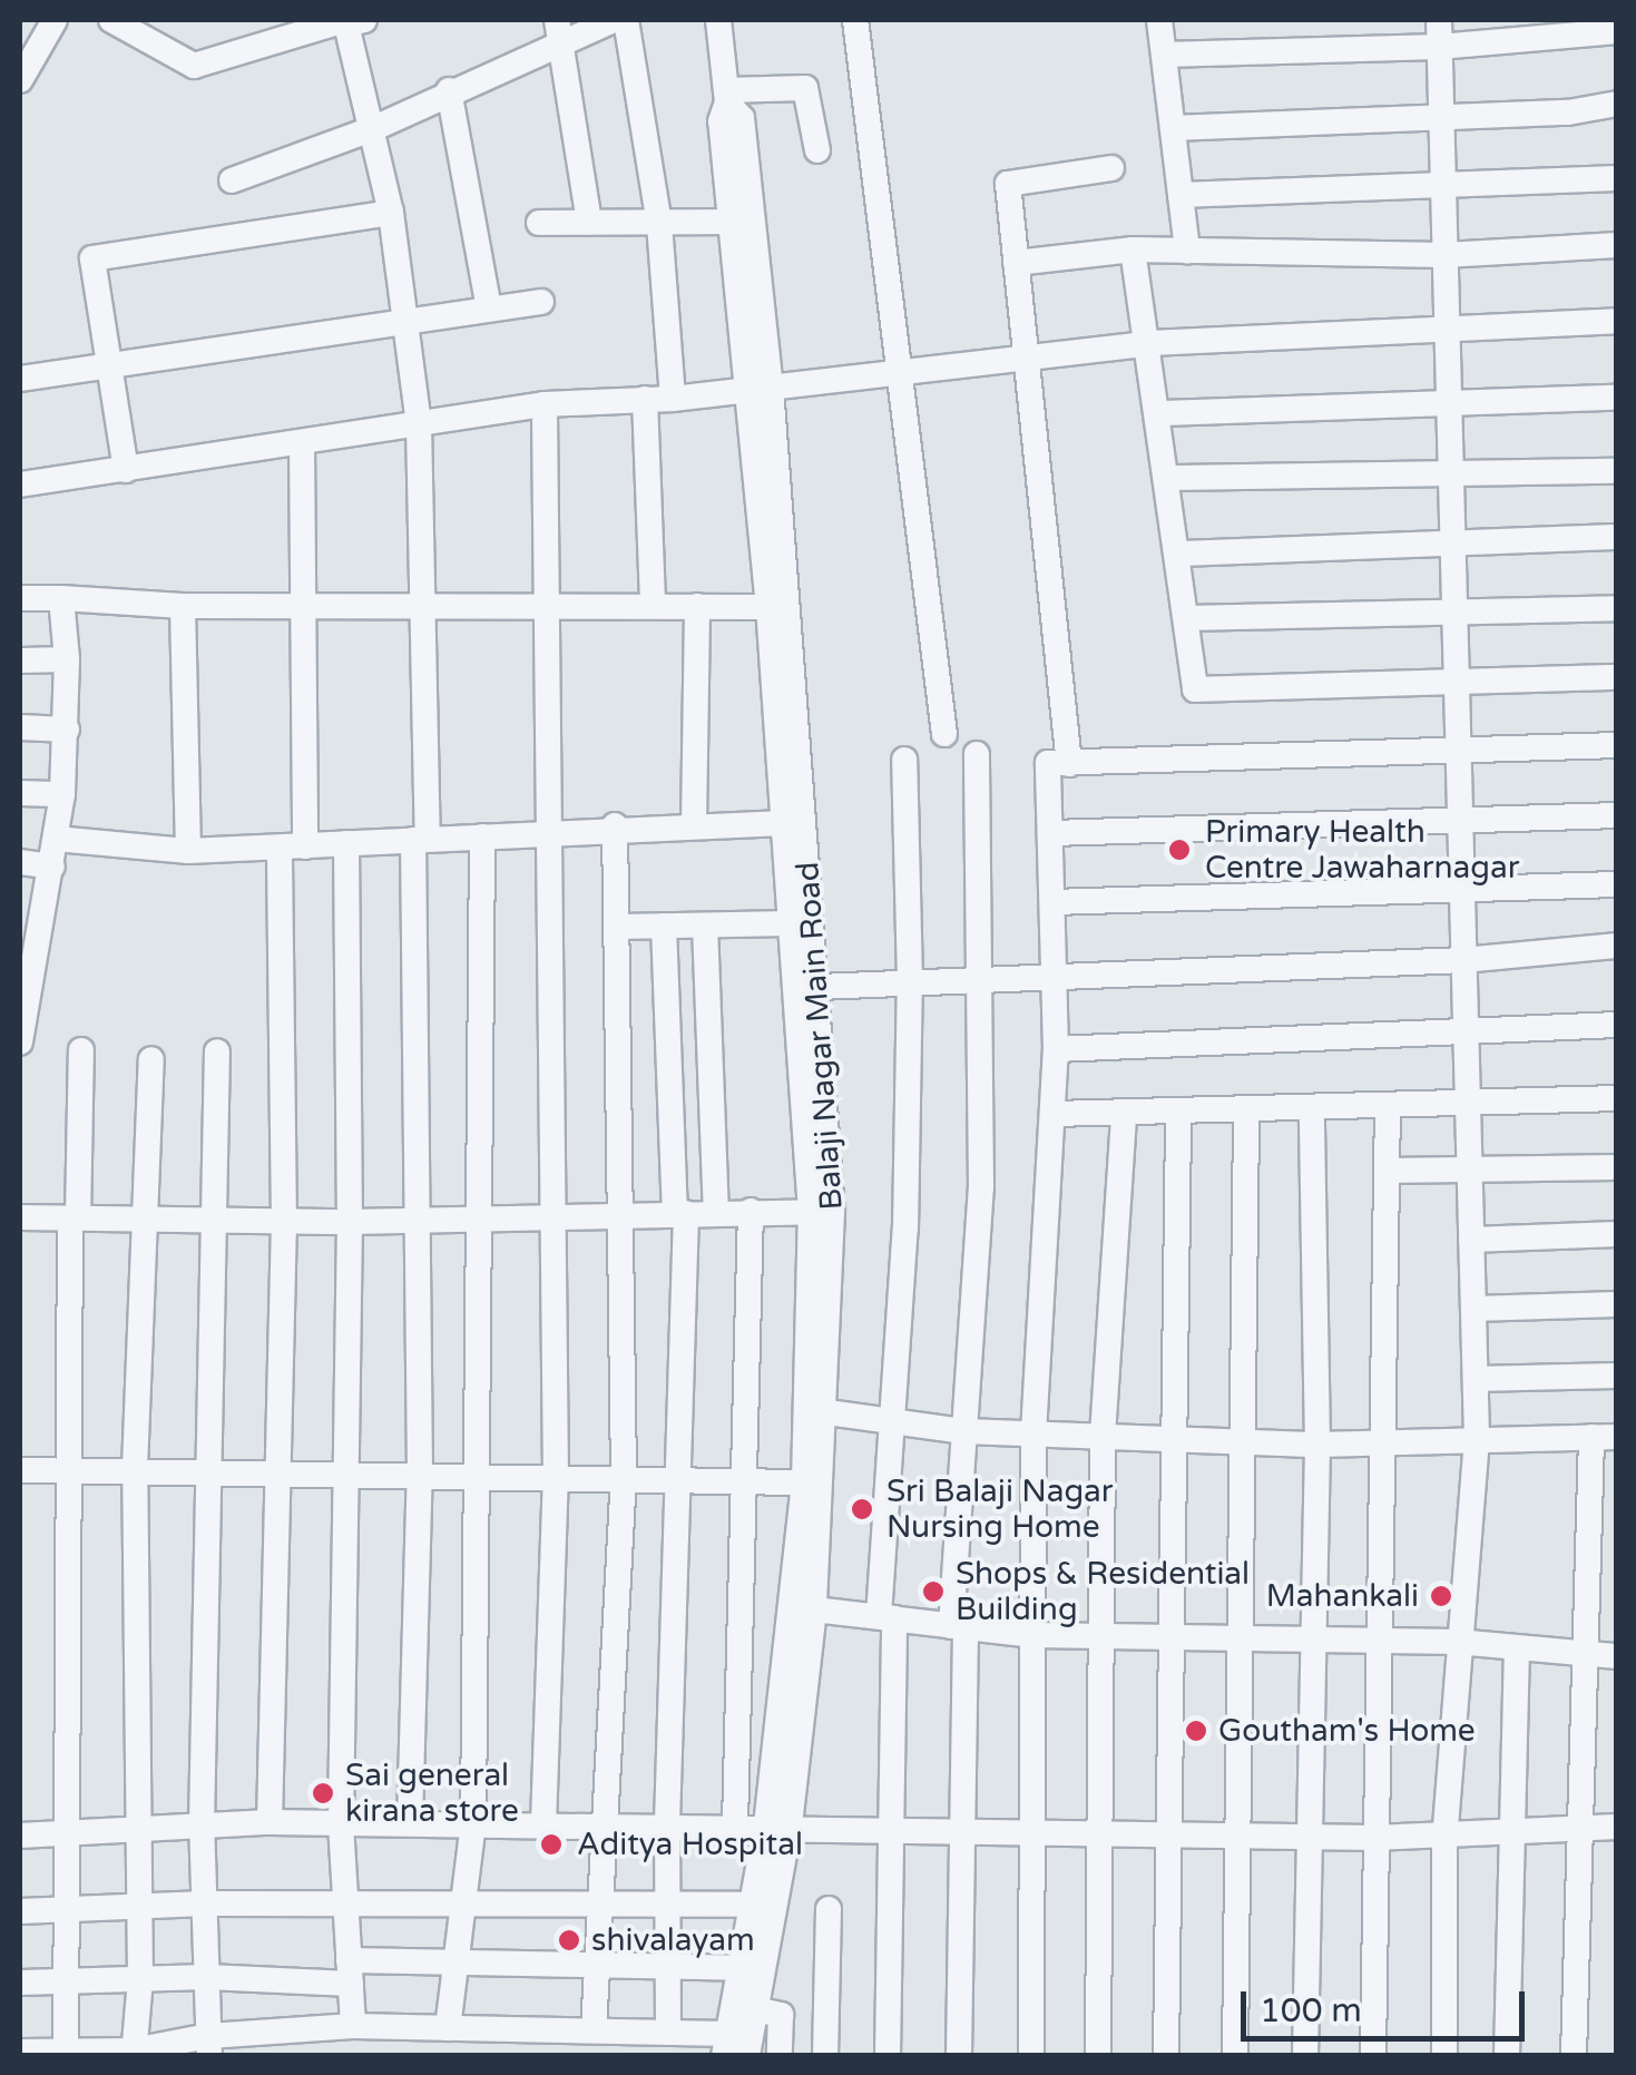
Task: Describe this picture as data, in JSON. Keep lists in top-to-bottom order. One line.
{"streets":{"street":["Balaji Nagar Main Road"]},"places":["Primary Health Centre Jawaharnagar","Sri Balaji Nagar Nursing Home","Shops & Residential Building","Mahankali","Goutham's Home","Sai general kirana store","Aditya Hospital","shivalayam"],"scale_bar":"100 m"}
